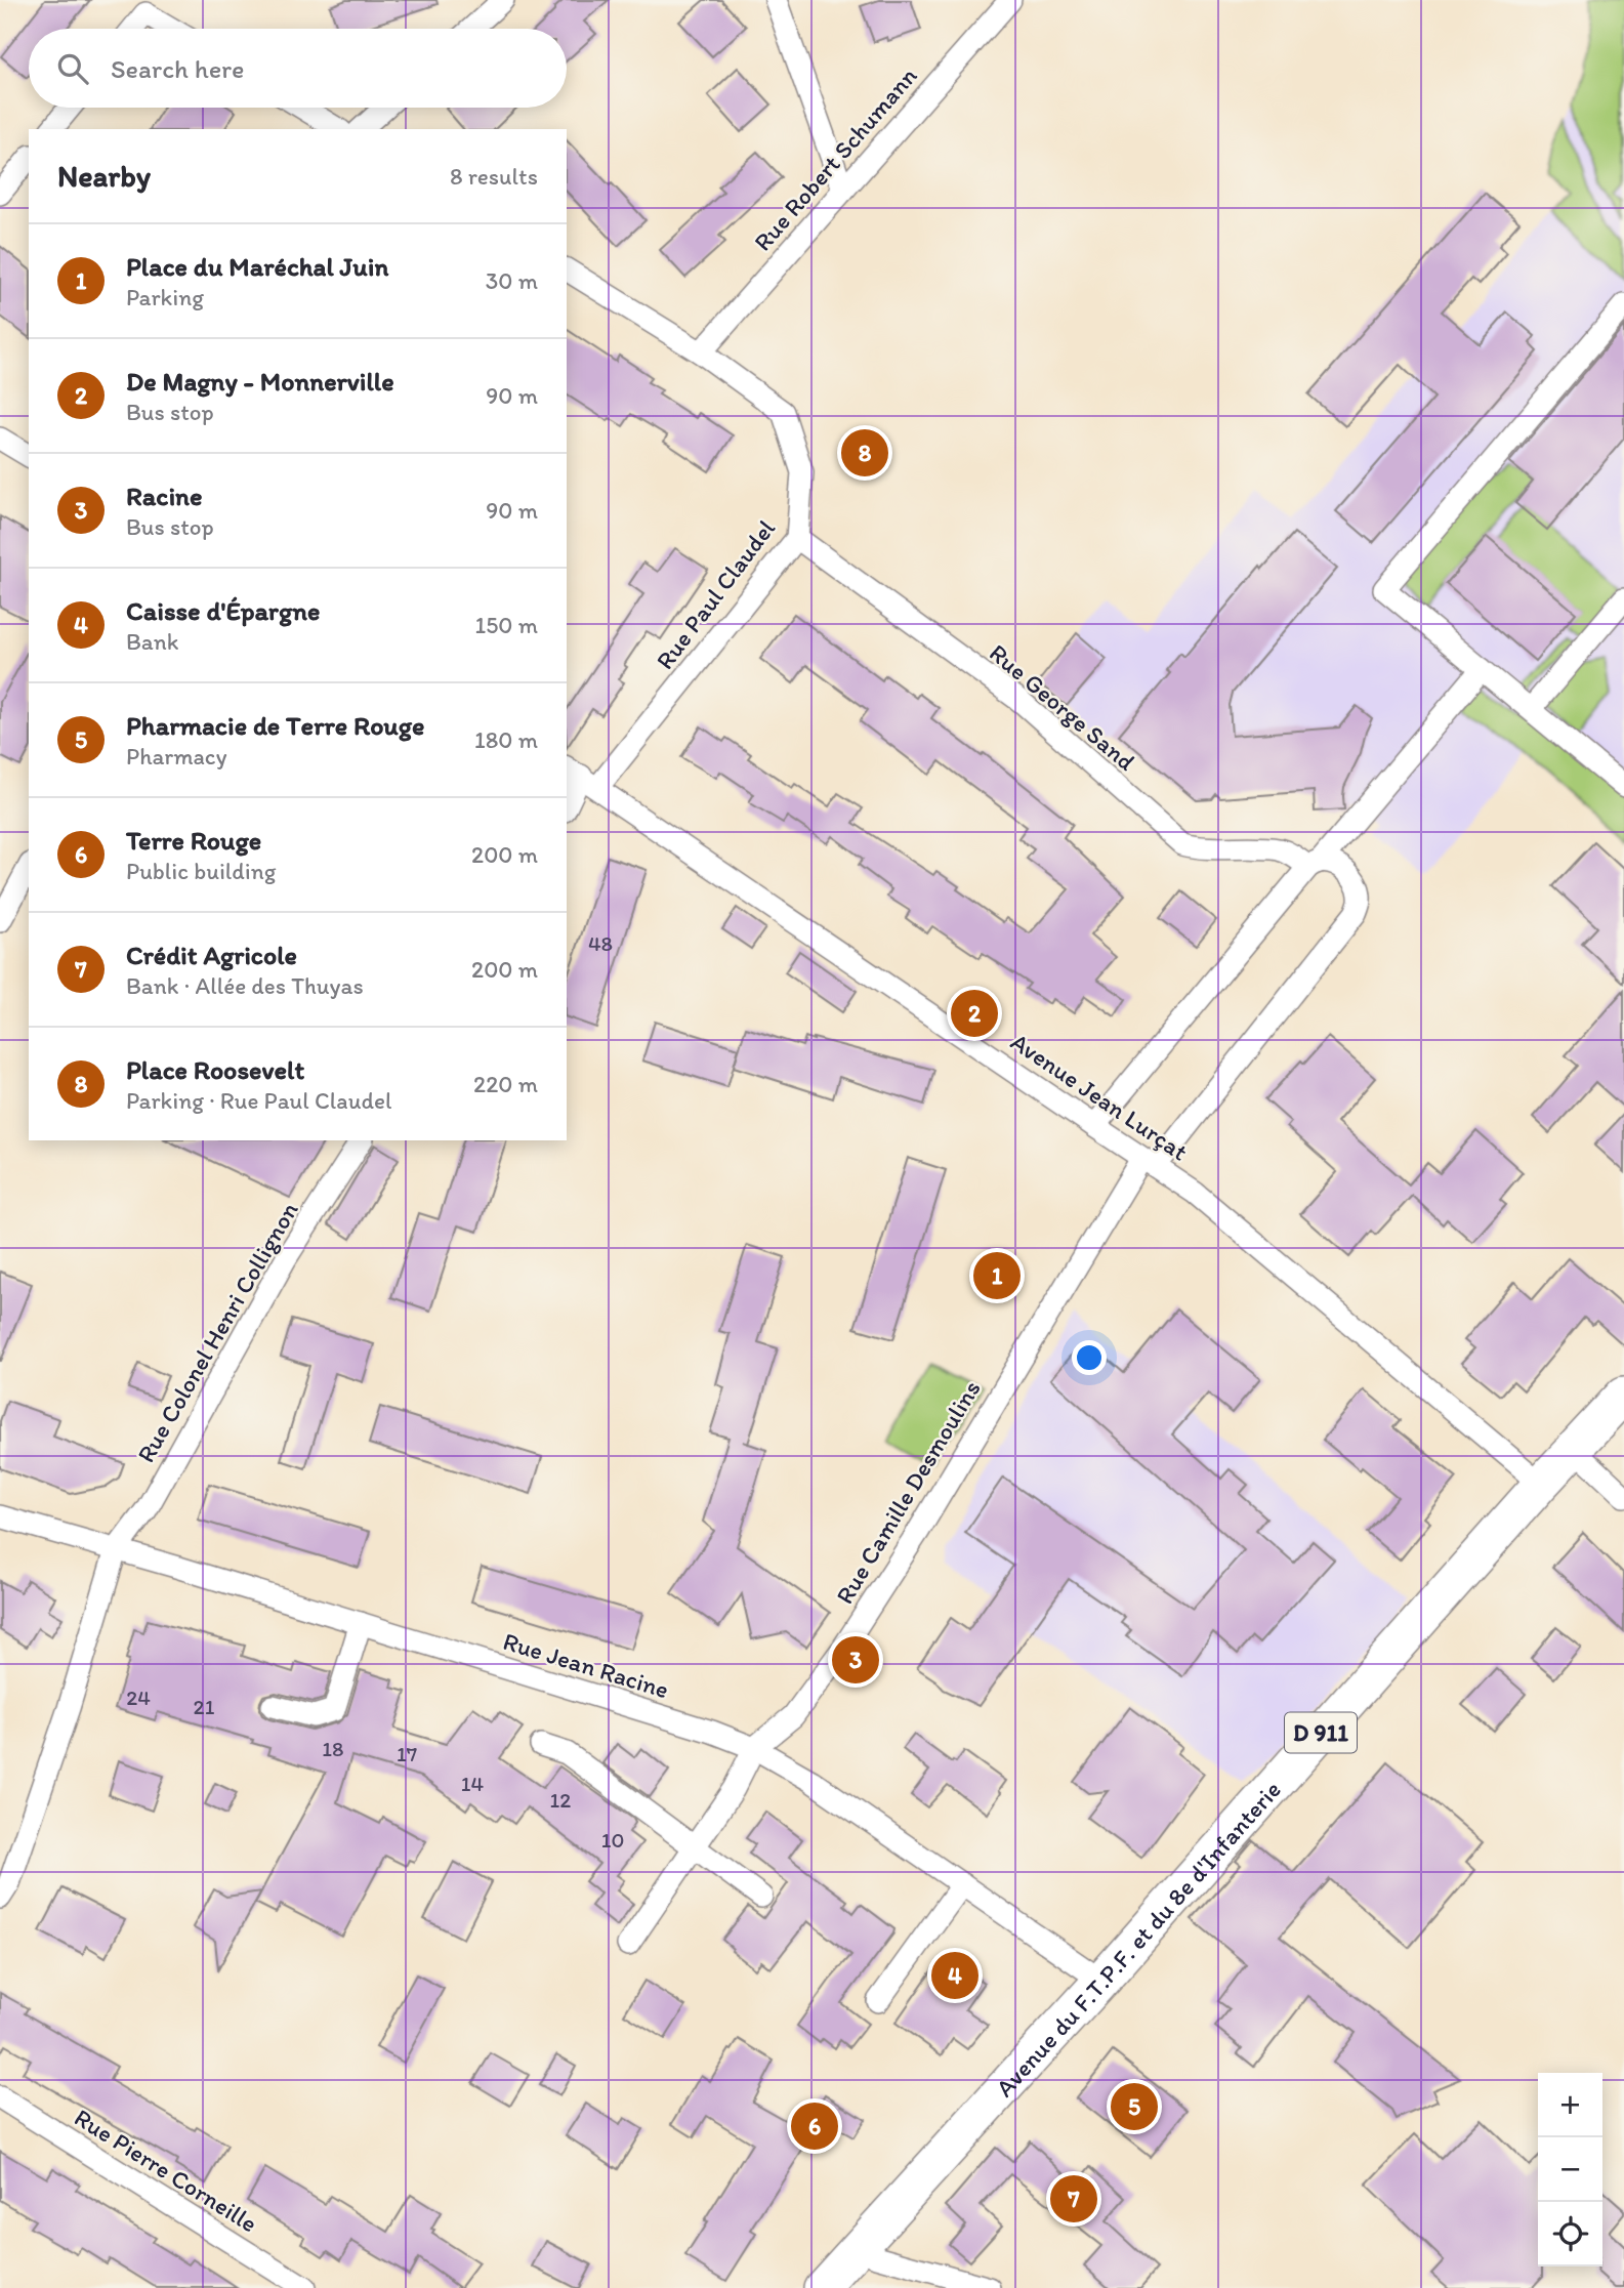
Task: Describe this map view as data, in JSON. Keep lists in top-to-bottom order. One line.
{"streets":{"main road":["D 911","Avenue du F.T.P.F. et du 8e d'Infanterie"],"street":["Rue Robert Schumann","Rue Paul Claudel","Rue George Sand","Avenue Jean Lurçat","Rue Colonel Henri Collignon","Rue Camille Desmoulins","Rue Jean Racine","Rue Pierre Corneille"]},"crossings":[["Rue Robert Schumann","Rue Paul Claudel"],["Rue Paul Claudel","Rue George Sand"],["Rue Paul Claudel","Avenue Jean Lurçat"],["Rue George Sand","Avenue Jean Lurçat"],["Rue George Sand","Rue Camille Desmoulins"],["Avenue Jean Lurçat","Rue Camille Desmoulins"],["Avenue Jean Lurçat","Avenue du F.T.P.F. et du 8e d'Infanterie"],["Rue Colonel Henri Collignon","Rue Jean Racine"],["Rue Camille Desmoulins","Rue Jean Racine"],["Rue Jean Racine","Avenue du F.T.P.F. et du 8e d'Infanterie"]],"house_numbers":["48","24","21","18","17","14","12","10"],"page":{"search":"Search here","heading":["Nearby","8 results"],"list":[{"mark":"1","name":"Place du Maréchal Juin","note":"Parking","value":"30 m"},{"mark":"2","name":"De Magny - Monnerville","note":"Bus stop","value":"90 m"},{"mark":"3","name":"Racine","note":"Bus stop","value":"90 m"},{"mark":"4","name":"Caisse d'Épargne","note":"Bank","value":"150 m"},{"mark":"5","name":"Pharmacie de Terre Rouge","note":"Pharmacy","value":"180 m"},{"mark":"6","name":"Terre Rouge","note":"Public building","value":"200 m"},{"mark":"7","name":"Crédit Agricole","note":"Bank · Allée des Thuyas","value":"200 m"},{"mark":"8","name":"Place Roosevelt","note":"Parking · Rue Paul Claudel","value":"220 m"}],"pins":["8","2","1","3","4","5","6","7"],"map_buttons":["+","−"]}}
